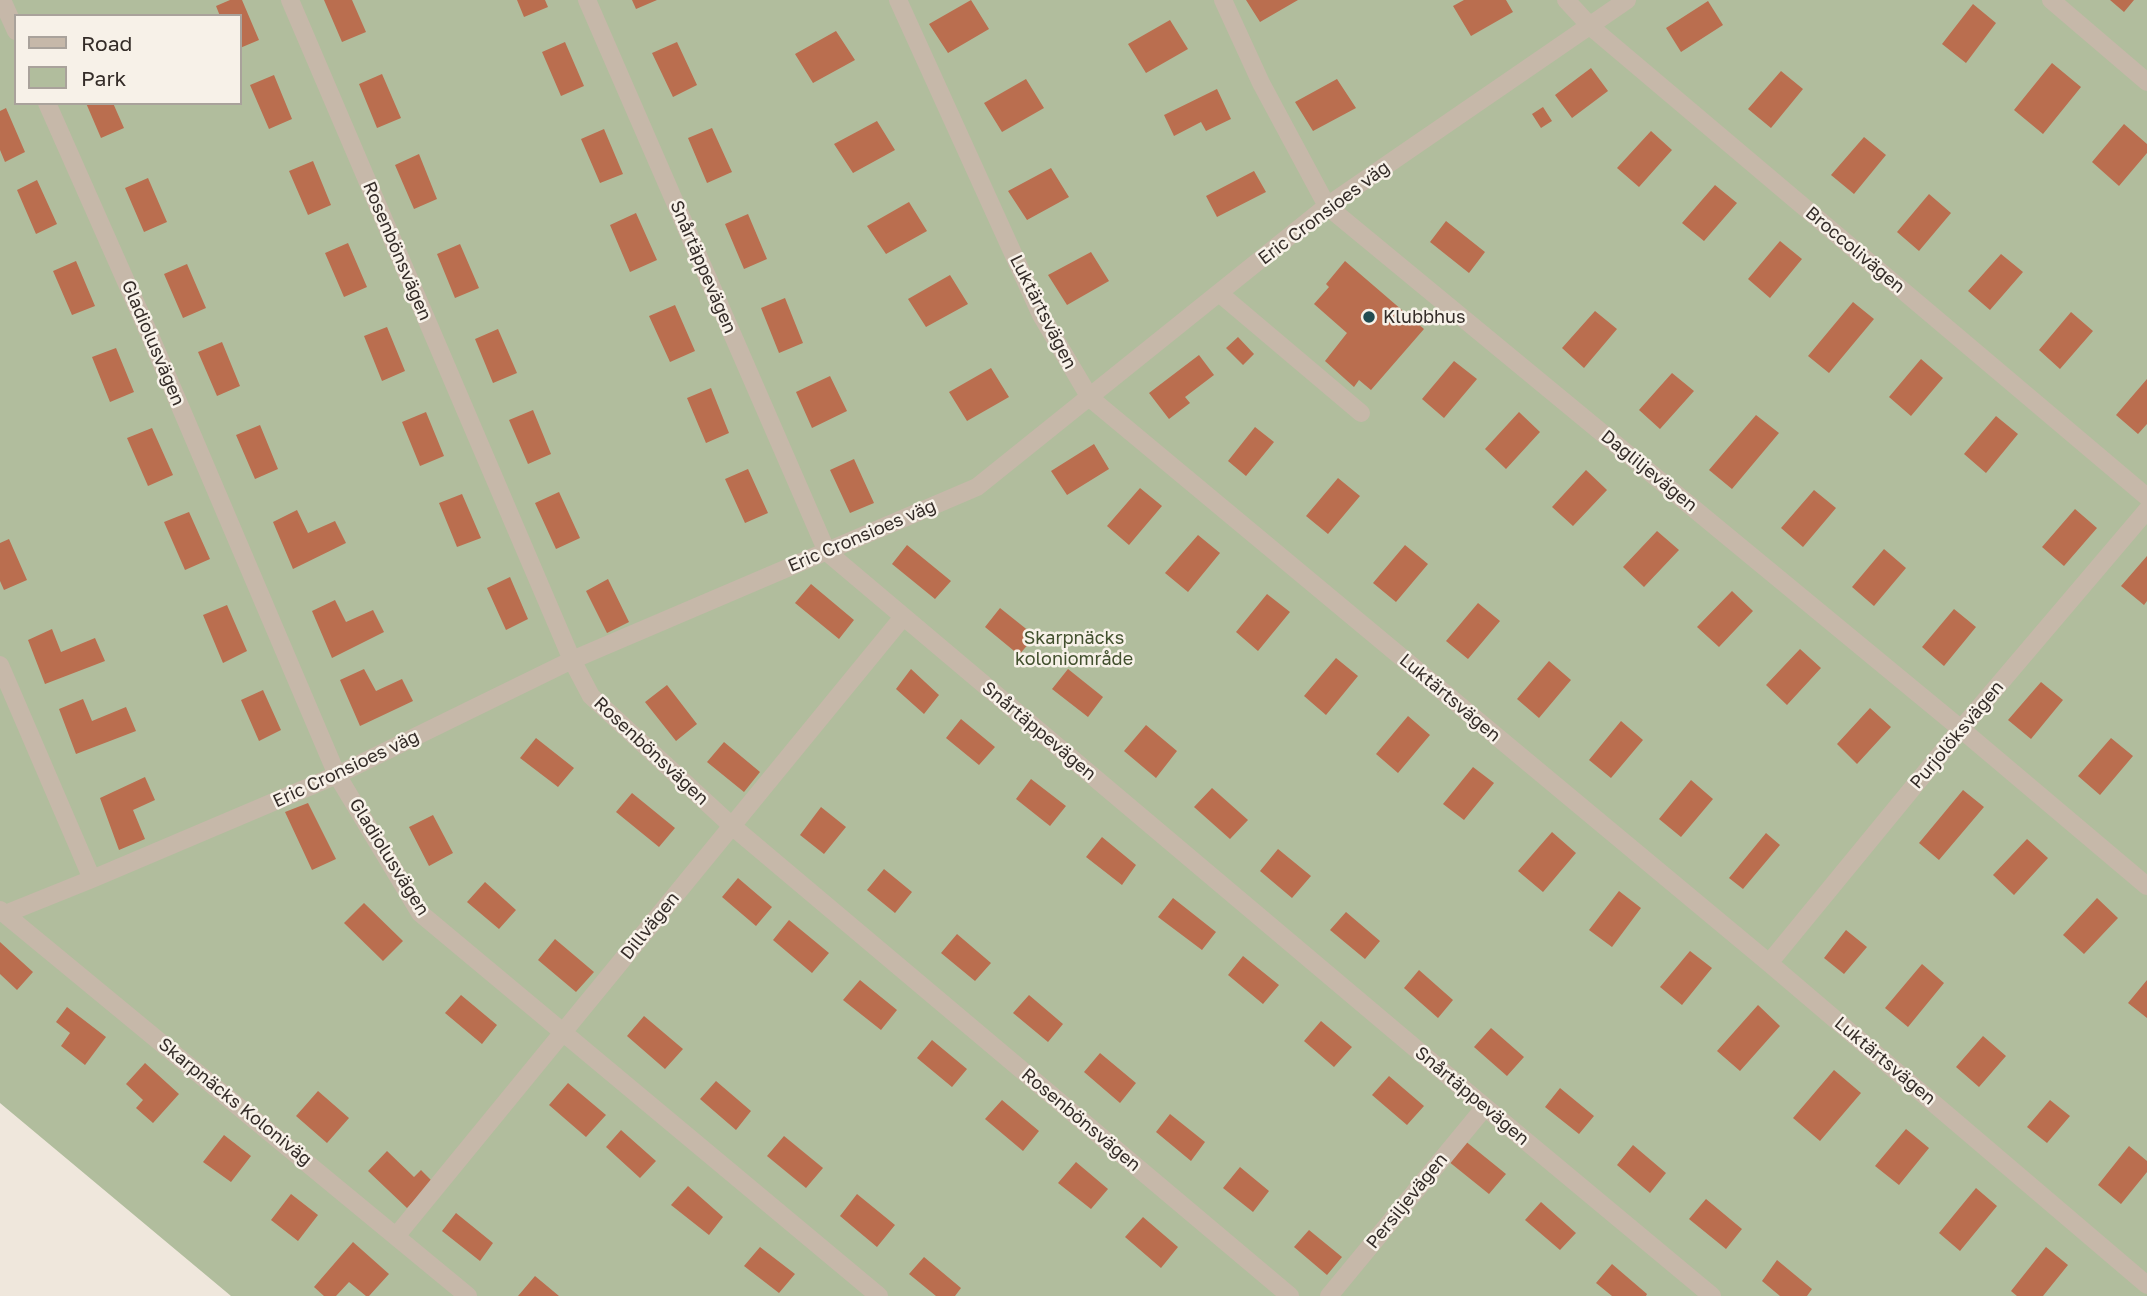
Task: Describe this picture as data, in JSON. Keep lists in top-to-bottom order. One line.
{"streets":{"street":["Eric Cronsioes väg","Broccolivägen","Rosenbönsvägen","Snårtäppevägen","Luktärtsvägen","Gladiolusvägen","Dagliljevägen","Purjolöksvägen","Dillvägen","Skarpnäcks Koloniväg","Persiljevägen"]},"crossings":[["Eric Cronsioes väg","Broccolivägen"],["Eric Cronsioes väg","Rosenbönsvägen"],["Eric Cronsioes väg","Snårtäppevägen"],["Eric Cronsioes väg","Luktärtsvägen"],["Eric Cronsioes väg","Gladiolusvägen"],["Eric Cronsioes väg","Dagliljevägen"],["Eric Cronsioes väg","Skarpnäcks Koloniväg"],["Rosenbönsvägen","Dillvägen"],["Snårtäppevägen","Dillvägen"],["Snårtäppevägen","Persiljevägen"],["Luktärtsvägen","Purjolöksvägen"],["Gladiolusvägen","Dillvägen"],["Dagliljevägen","Purjolöksvägen"],["Dillvägen","Skarpnäcks Koloniväg"]],"parks":["Skarpnäcks koloniområde"],"places":["Klubbhus"],"legend":["Road","Park"]}
